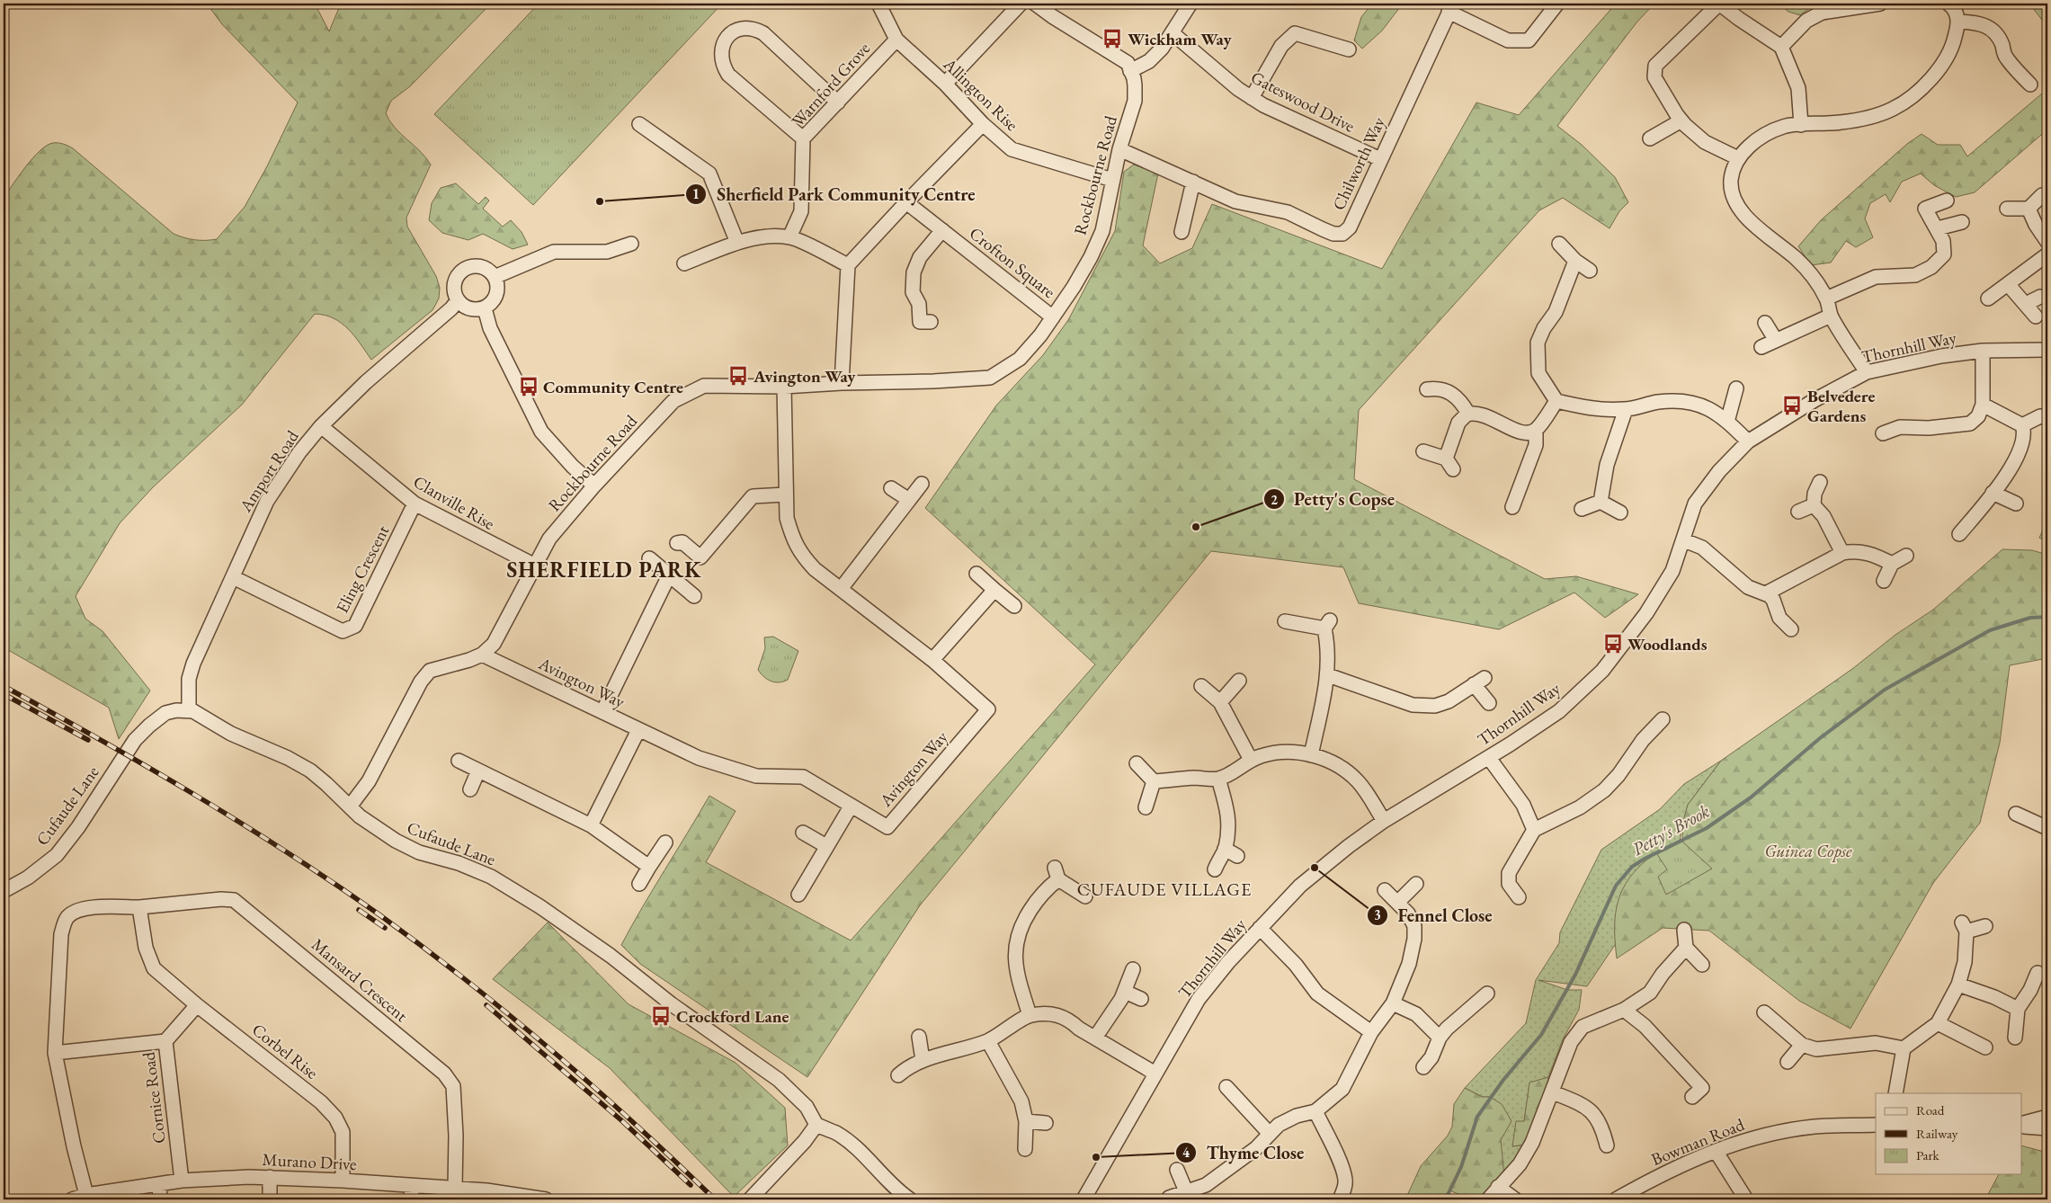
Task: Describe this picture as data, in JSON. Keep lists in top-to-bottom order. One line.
{"streets":{"street":["Warnford Grove","Allington Rise","Gateswood Drive","Chilworth Way","Rockbourne Road","Crofton Square","Thornhill Way","Amport Road","Clanville Rise","Eling Crescent","Avington Way","Cufaude Lane","Mansard Crescent","Corbel Rise","Cornice Road","Bowman Road","Murano Drive"]},"crossings":[["Warnford Grove","Allington Rise"],["Allington Rise","Rockbourne Road"],["Gateswood Drive","Chilworth Way"],["Chilworth Way","Rockbourne Road"],["Rockbourne Road","Crofton Square"],["Rockbourne Road","Clanville Rise"],["Rockbourne Road","Avington Way"],["Rockbourne Road","Cufaude Lane"],["Amport Road","Clanville Rise"],["Amport Road","Eling Crescent"],["Amport Road","Cufaude Lane"],["Clanville Rise","Eling Crescent"],["Mansard Crescent","Cornice Road"],["Mansard Crescent","Murano Drive"],["Corbel Rise","Murano Drive"],["Cornice Road","Murano Drive"]],"districts":["SHERFIELD PARK","CUFAUDE VILLAGE"],"water":["Petty's Brook"],"parks":["Guinea Copse"],"places":{"bus stop":["Wickham Way","Avington Way","Community Centre","Belvedere Gardens","Woodlands","Crockford Lane"],"other":["Sherfield Park Community Centre","Petty's Copse","Fennel Close","Thyme Close"]},"legend":["Road","Railway","Park"]}
